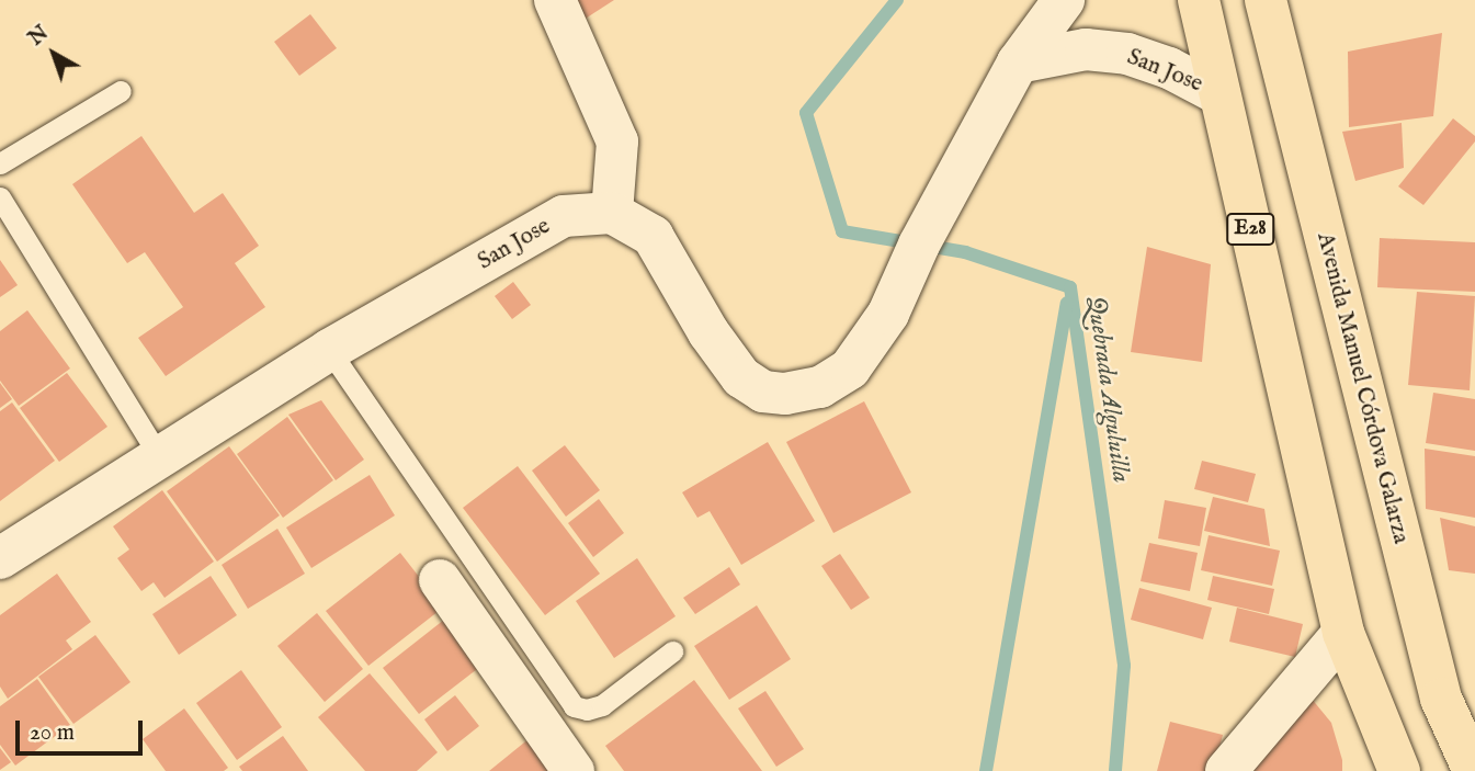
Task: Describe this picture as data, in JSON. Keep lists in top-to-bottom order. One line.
{"streets":{"main road":["E28","Avenida Manuel Córdova Galarza"],"street":["San Jose"]},"crossings":[["San Jose","E28"]],"water":["Quebrada Alguluilla"],"scale_bar":"20 m","north":"top left"}
